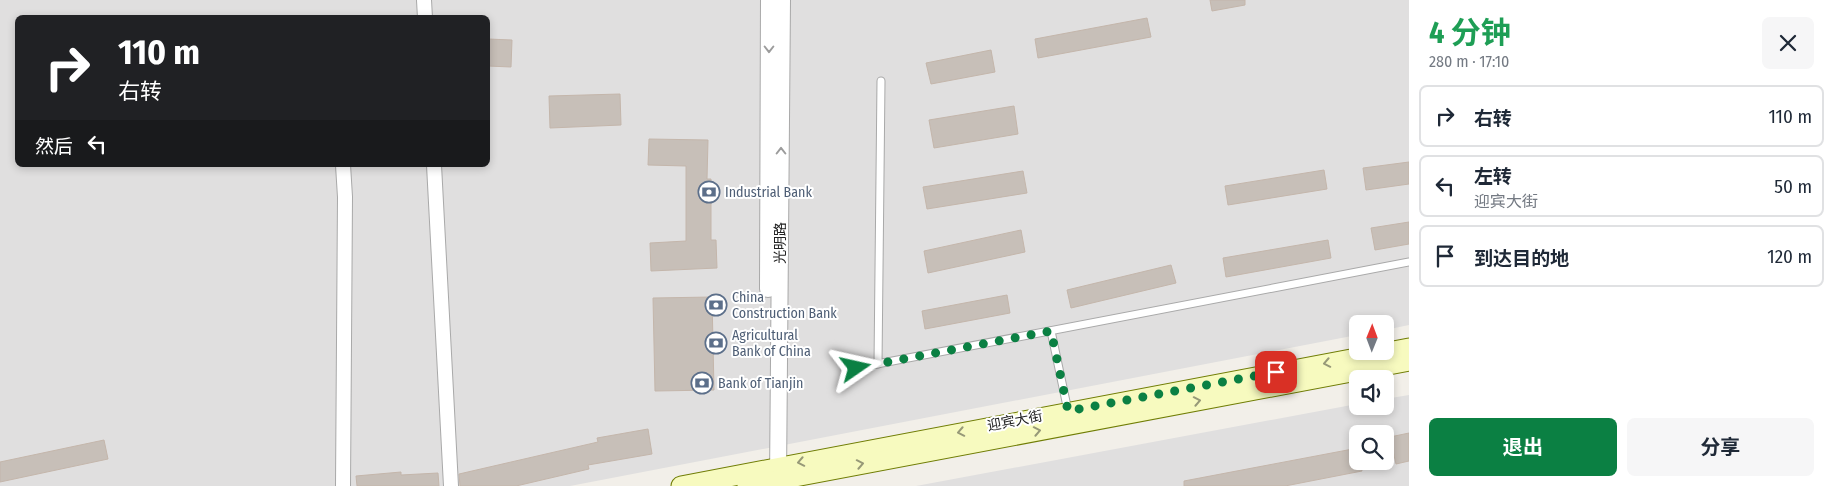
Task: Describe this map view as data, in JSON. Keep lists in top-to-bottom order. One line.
{"streets":{"main road":["迎宾大街"],"street":["光明路"]},"crossings":[["光明路","迎宾大街"]],"places":{"bank":["Industrial Bank","China Construction Bank","Agricultural Bank of China","Bank of Tianjin"]},"north":"top","page":{"heading":["4 分钟","280 m · 17:10"],"turn":["110 m","右转"],"list":[{"name":"右转","value":"110 m"},{"name":"左转","note":"迎宾大街","value":"50 m"},{"name":"到达目的地","value":"120 m"}],"then":"然后","buttons":["退出","分享"]}}
